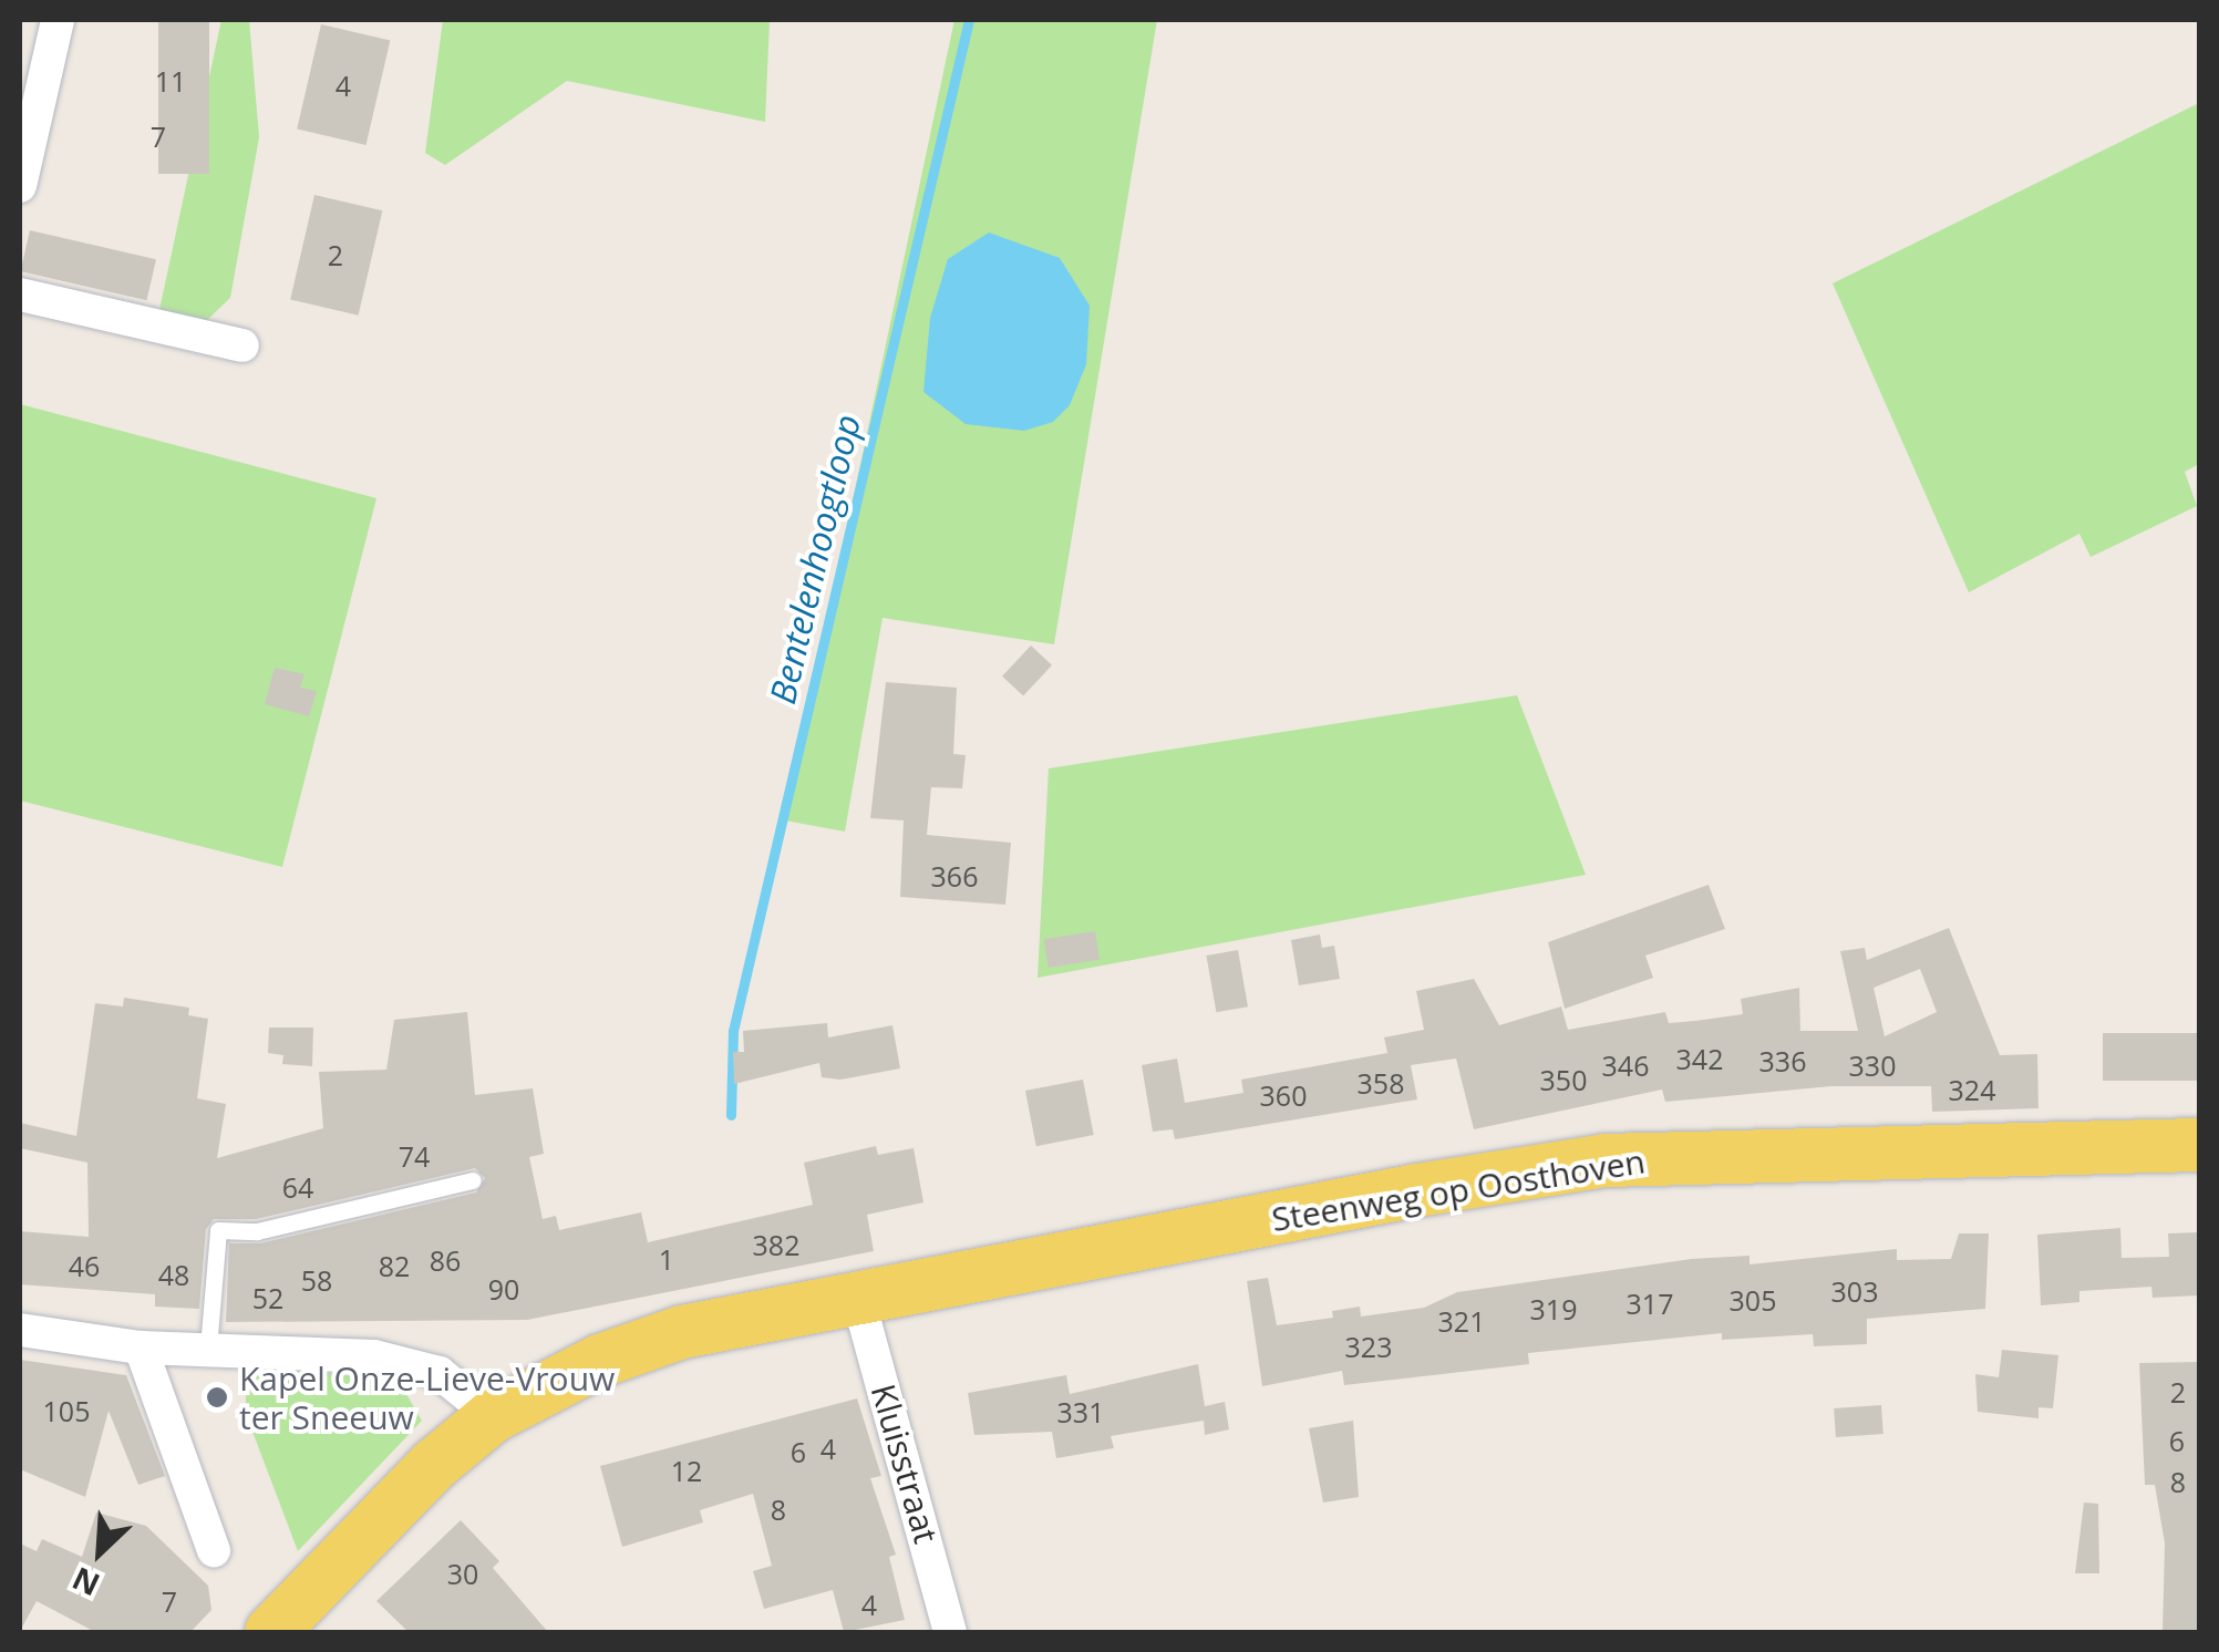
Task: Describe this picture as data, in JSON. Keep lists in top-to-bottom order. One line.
{"streets":{"main road":["Steenweg op Oosthoven"],"street":["Kluisstraat"]},"crossings":[["Steenweg op Oosthoven","Kluisstraat"]],"water":["Bentelenhoogtloop"],"places":["Kapel Onze-Lieve-Vrouw ter Sneeuw"],"house_numbers":["11","4","7","2","366","342","336","346","330","350","358","324","360","74","64","382","1","86","46","82","48","58","90","303","52","305","317","319","321","323","2","105","331","6","4","6","12","8","8","30","7","4"],"north":"bottom left"}
